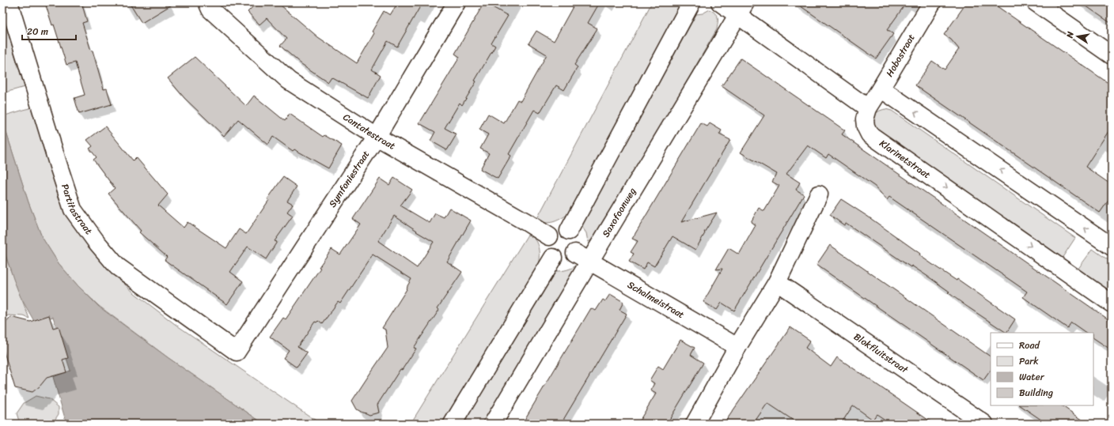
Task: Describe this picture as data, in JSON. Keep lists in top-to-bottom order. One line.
{"streets":{"street":["Hobostraat","Cantatestraat","Klarinetstraat","Symfoniestraat","Partitastraat","Saxofoonweg","Schalmeistraat","Blokfluitstraat"]},"crossings":[["Hobostraat","Klarinetstraat"],["Cantatestraat","Symfoniestraat"],["Symfoniestraat","Partitastraat"],["Saxofoonweg","Schalmeistraat"]],"legend":["Road","Park","Water","Building"],"scale_bar":"20 m","north":"left"}
